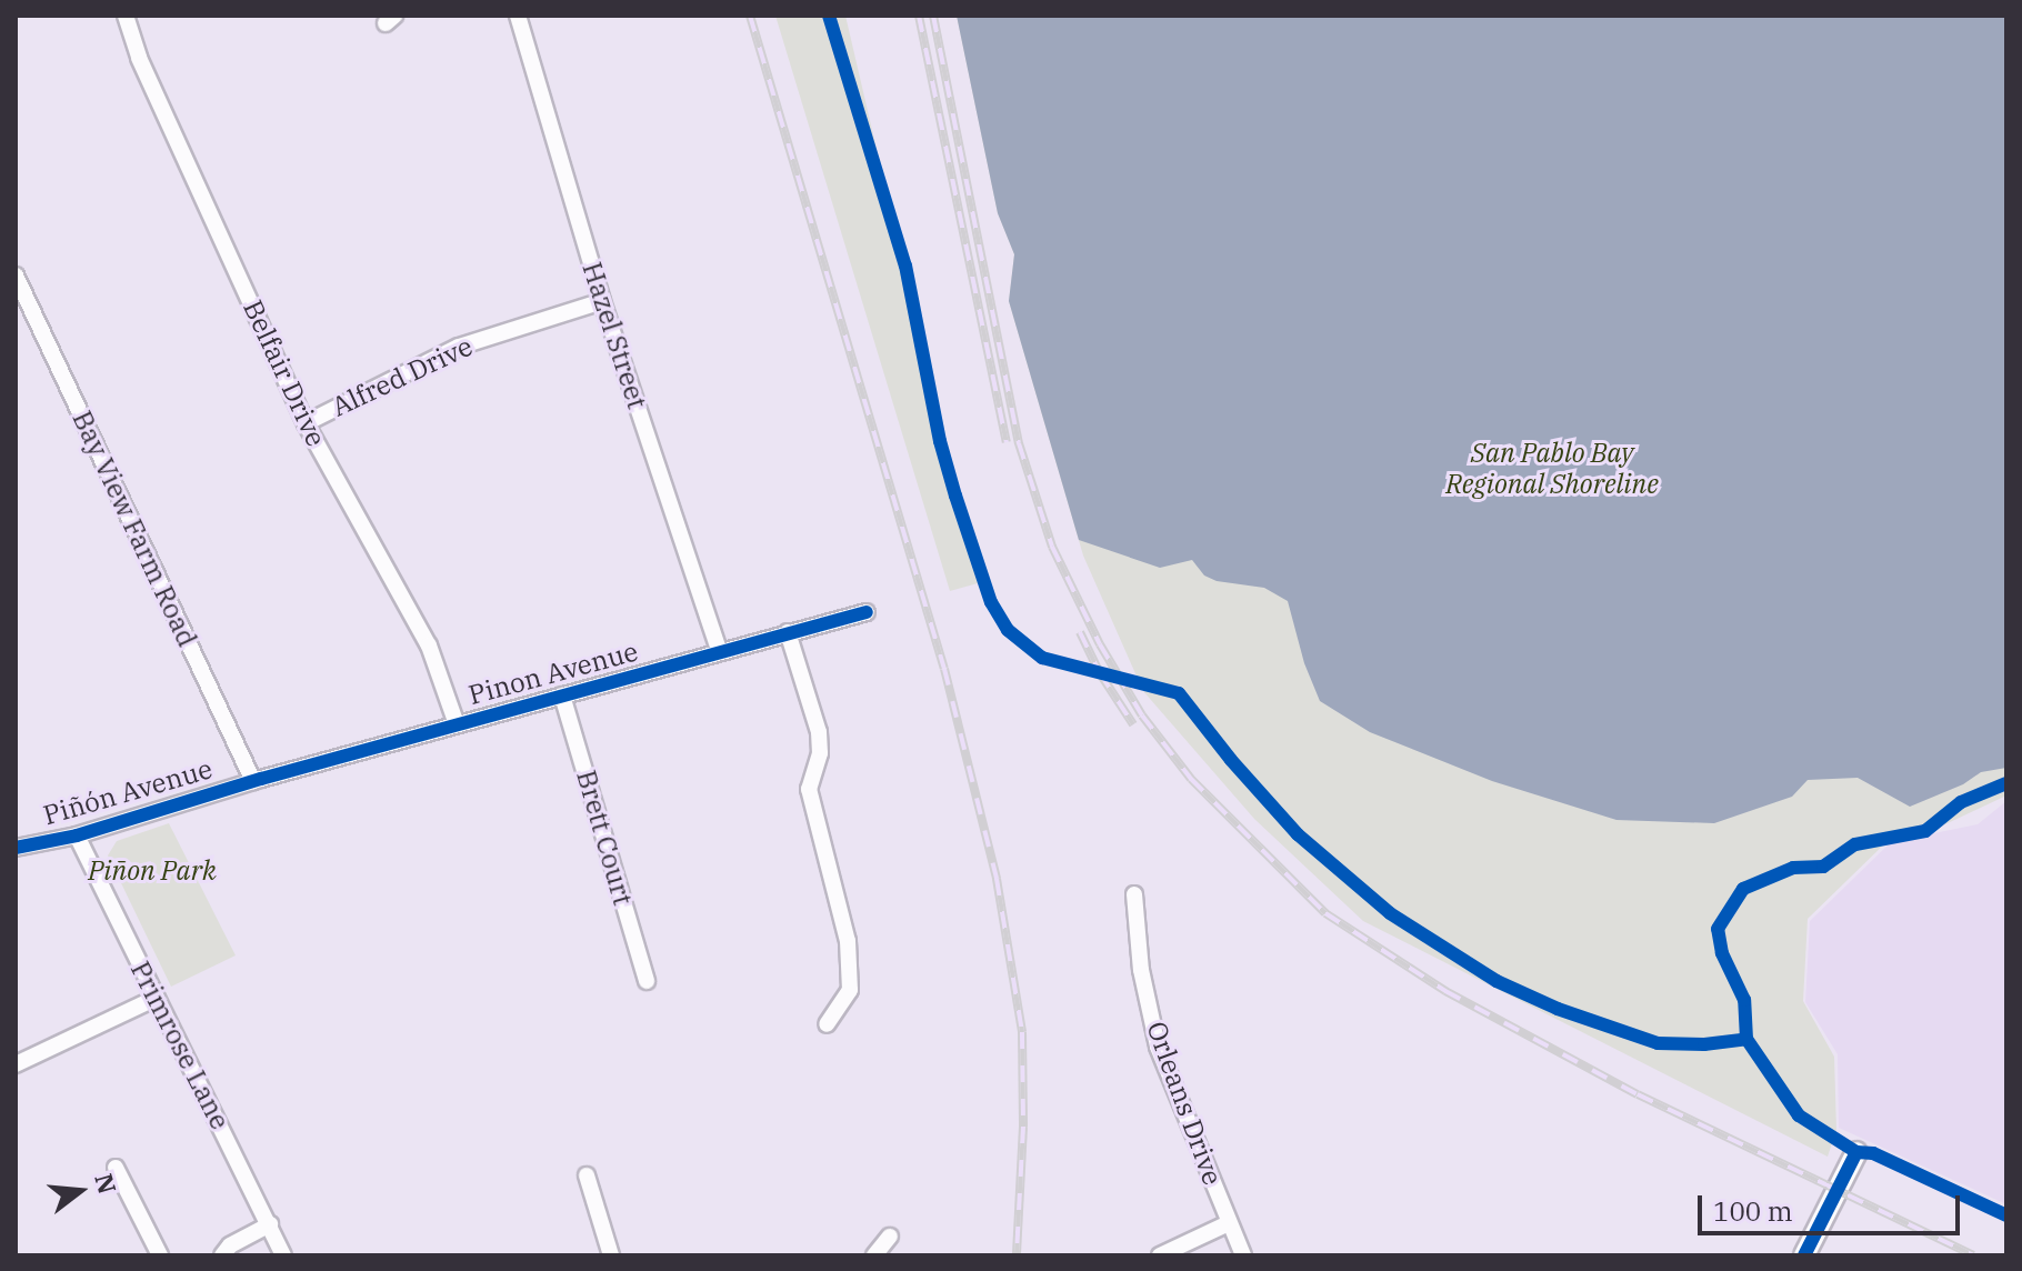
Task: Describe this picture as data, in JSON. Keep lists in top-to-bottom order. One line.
{"streets":{"street":["Hazel Street","Belfair Drive","Alfred Drive","Bay View Farm Road","Pinon Avenue","Piñón Avenue","Brett Court","Primrose Lane","Orleans Drive"]},"crossings":[["Hazel Street","Alfred Drive"],["Hazel Street","Pinon Avenue"],["Belfair Drive","Alfred Drive"],["Belfair Drive","Pinon Avenue"],["Bay View Farm Road","Pinon Avenue"],["Bay View Farm Road","Piñón Avenue"],["Pinon Avenue","Piñón Avenue"],["Pinon Avenue","Brett Court"],["Piñón Avenue","Primrose Lane"]],"parks":["San Pablo Bay Regional Shoreline","Piñon Park"],"scale_bar":"100 m","north":"right"}
